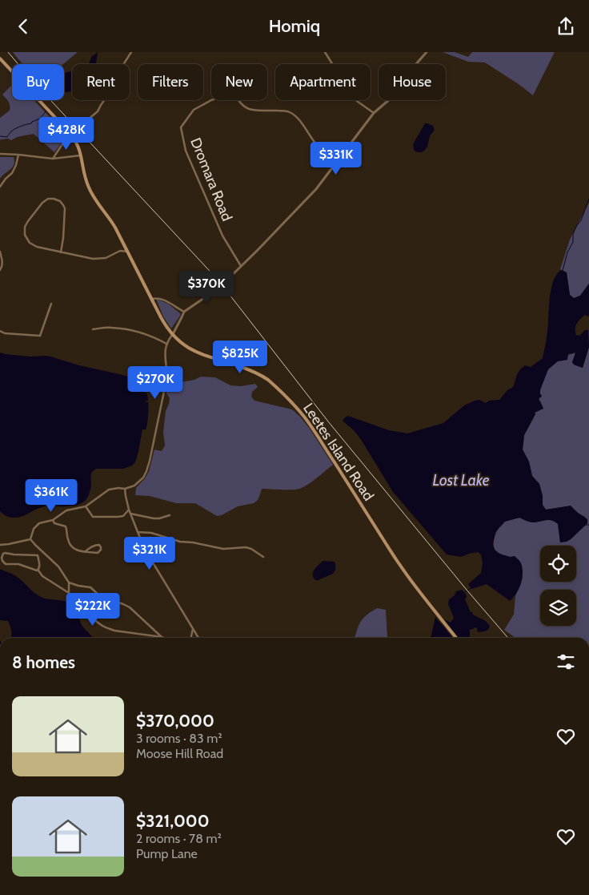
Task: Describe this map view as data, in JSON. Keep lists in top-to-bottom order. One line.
{"streets":{"main road":["Leetes Island Road"],"street":["Dromara Road"]},"water":["Lost Lake"],"page":{"header":"Homiq","chip":["Buy","Rent","Filters","New","Apartment","House"],"price":["$428K","$331K","$370K","$825K","$270K","$361K","$321K","$222K"],"heading":"8 homes","list":[{"name":"$370,000","note":"3 rooms · 83 m² · Moose Hill Road"},{"name":"$321,000","note":"2 rooms · 78 m² · Pump Lane"}]}}
